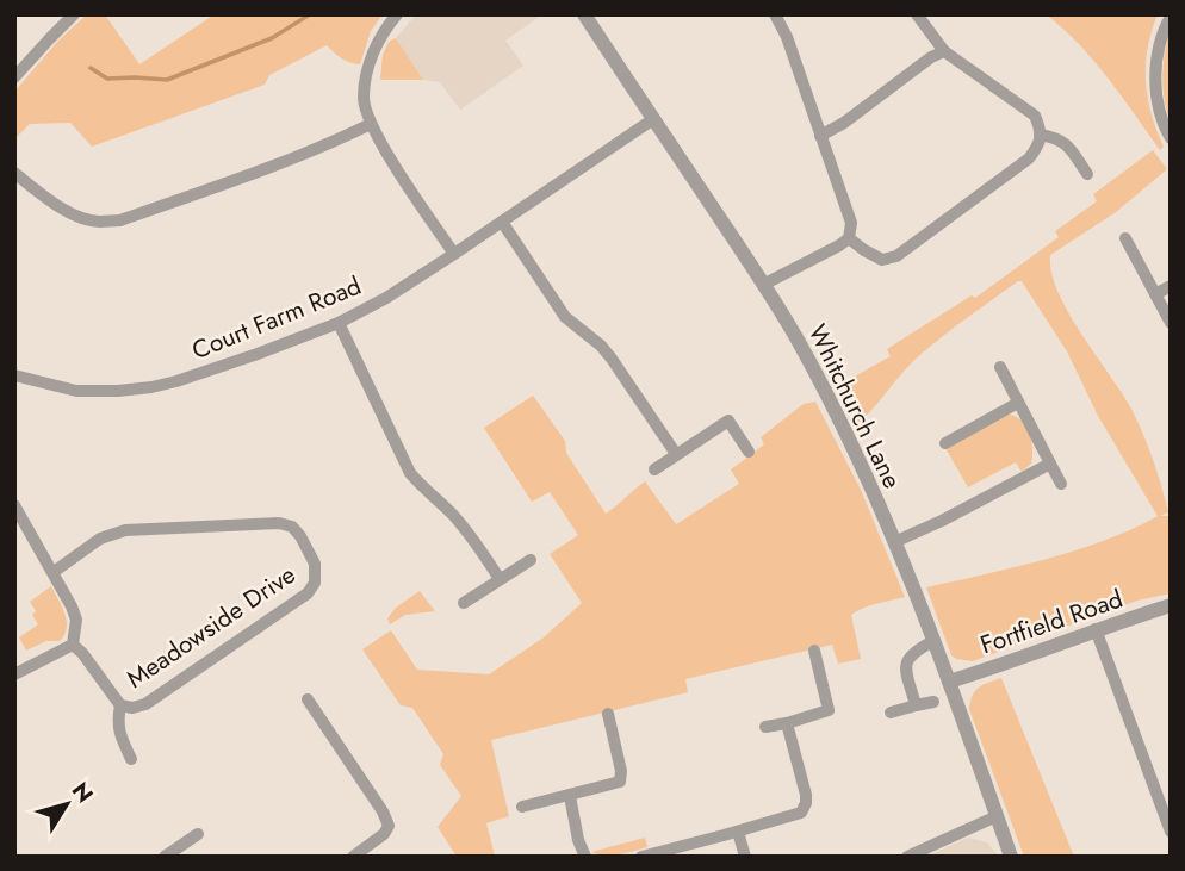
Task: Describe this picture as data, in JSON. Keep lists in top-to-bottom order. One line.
{"streets":{"street":["Court Farm Road","Whitchurch Lane","Fortfield Road","Meadowside Drive"]},"crossings":[["Court Farm Road","Whitchurch Lane"],["Whitchurch Lane","Fortfield Road"]],"north":"top right"}
